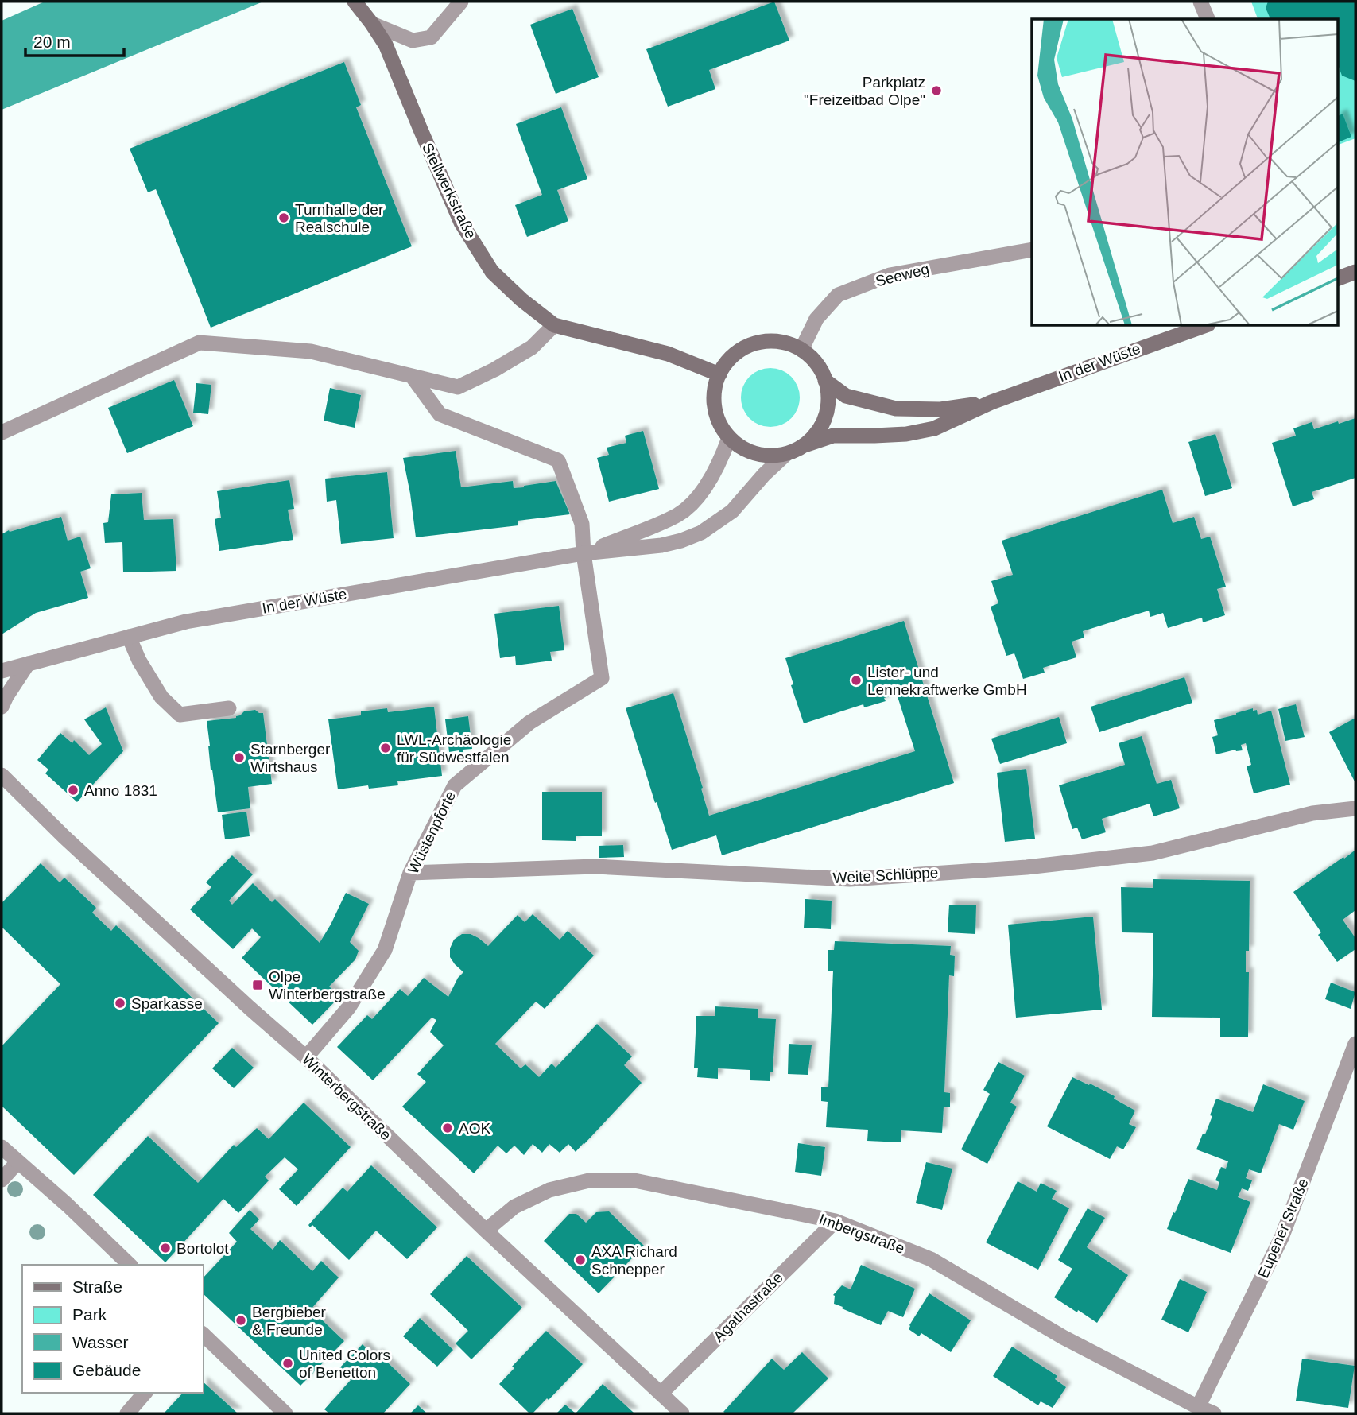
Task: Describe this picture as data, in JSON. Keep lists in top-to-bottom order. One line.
{"streets":{"main road":["Stellwerkstraße","In der Wüste"],"street":["Seeweg","Wüstenpforte","Weite Schlüppe","Winterbergstraße","Eupener Straße","Imbergstraße","Agathastraße"]},"crossings":[["Stellwerkstraße","Seeweg"],["Stellwerkstraße","In der Wüste"],["Seeweg","In der Wüste"],["In der Wüste","Wüstenpforte"],["Wüstenpforte","Weite Schlüppe"],["Wüstenpforte","Winterbergstraße"],["Winterbergstraße","Imbergstraße"],["Winterbergstraße","Agathastraße"],["Eupener Straße","Imbergstraße"],["Imbergstraße","Agathastraße"]],"places":{"other":["Parkplatz \"Freizeitbad Olpe\"","Turnhalle der Realschule","Lister- und Lennekraftwerke GmbH","LWL-Archäologie für Südwestfalen","Starnberger Wirtshaus","Anno 1831","Sparkasse","AOK","Bortolot","AXA Richard Schnepper","Bergbieber & Freunde","United Colors of Benetton"],"transit":["Olpe Winterbergstraße"]},"legend":["Straße","Park","Wasser","Gebäude"],"scale_bar":"20 m"}
